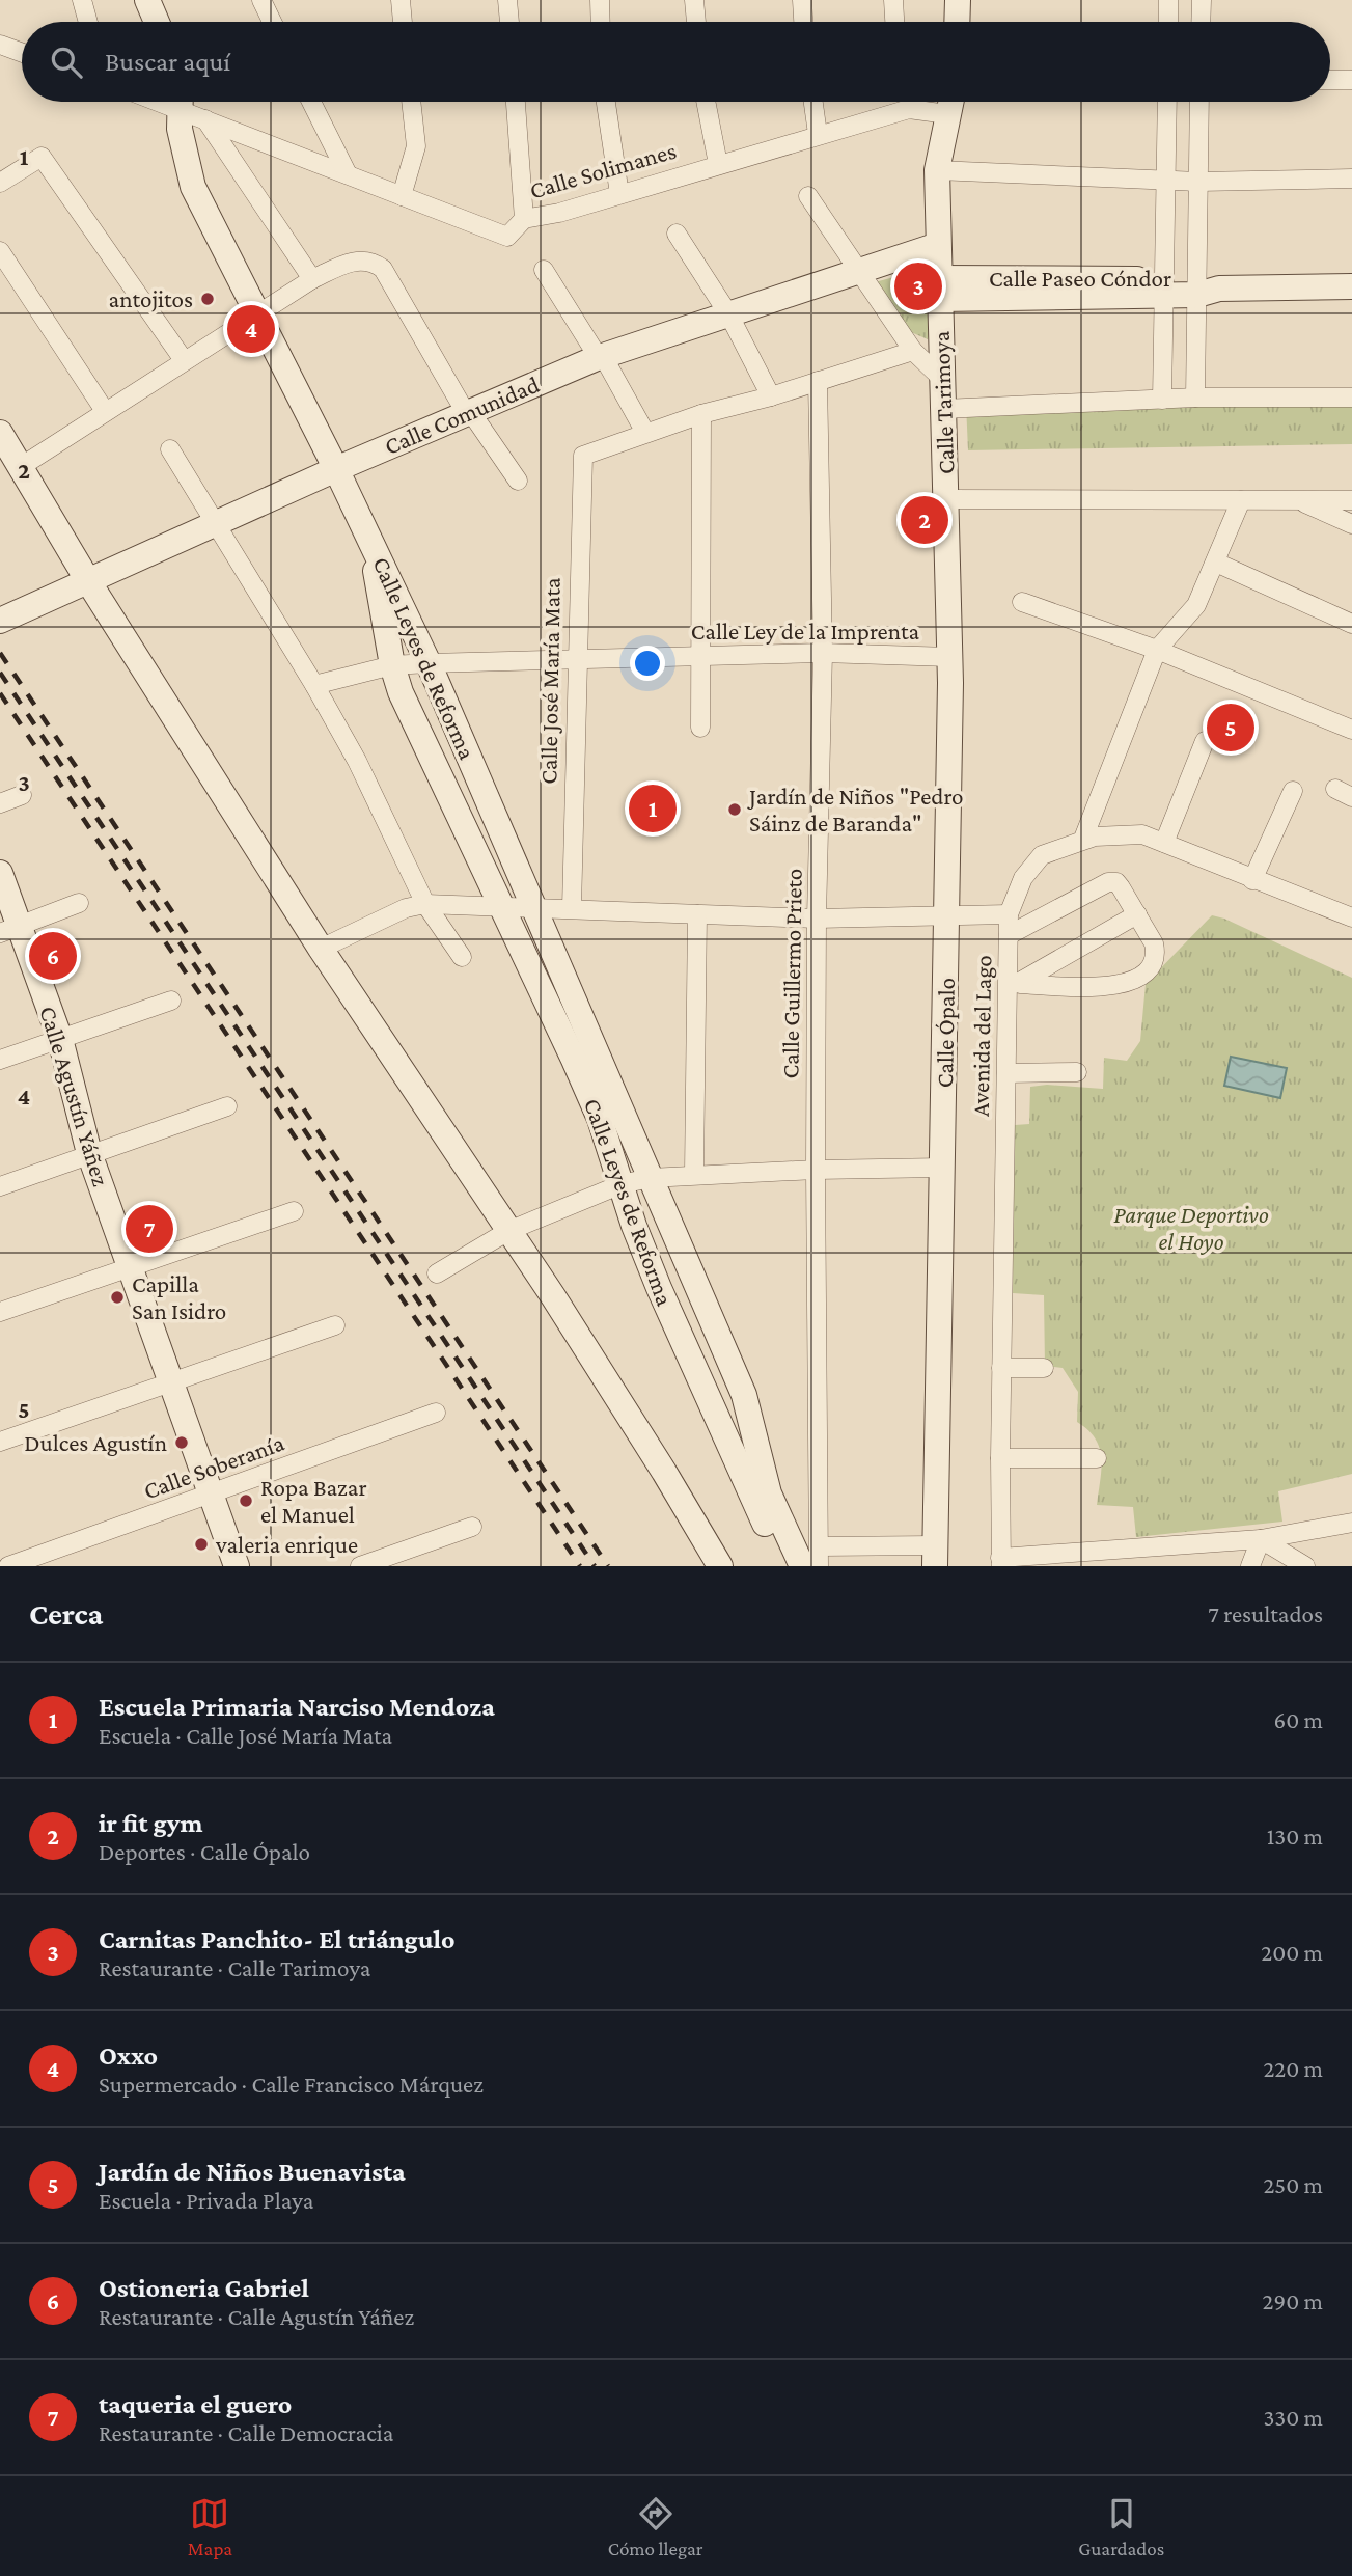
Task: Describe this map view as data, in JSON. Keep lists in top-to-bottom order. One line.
{"streets":{"main road":["Calle Paseo Cóndor","Calle Tarimoya","Calle Comunidad","Calle Leyes de Reforma","Calle Ópalo","Calle Agustín Yáñez"],"street":["Calle Solimanes","Calle Ley de la Imprenta","Calle José María Mata","Calle Guillermo Prieto","Avenida del Lago","Calle Soberanía"]},"crossings":[["Calle Solimanes","Calle Tarimoya"],["Calle Paseo Cóndor","Calle Tarimoya"],["Calle Tarimoya","Calle Comunidad"],["Calle Tarimoya","Calle Ópalo"],["Calle Ley de la Imprenta","Calle Leyes de Reforma"],["Calle Ley de la Imprenta","Calle José María Mata"],["Calle Ley de la Imprenta","Calle Guillermo Prieto"],["Calle Ley de la Imprenta","Calle Ópalo"],["Calle Agustín Yáñez","Calle Soberanía"]],"parks":["Parque Deportivo el Hoyo"],"places":["antojitos","Jardín de Niños \"Pedro Sáinz de Baranda\"","Capilla San Isidro","Dulces Agustín","Ropa Bazar el Manuel","valeria enrique"],"page":{"search":"Buscar aquí","pins":["3","4","2","5","1","6","7"],"heading":["Cerca","7 resultados"],"list":[{"mark":"1","name":"Escuela Primaria Narciso Mendoza","note":"Escuela · Calle José María Mata","value":"60 m"},{"mark":"2","name":"ir fit gym","note":"Deportes · Calle Ópalo","value":"130 m"},{"mark":"3","name":"Carnitas Panchito- El triángulo","note":"Restaurante · Calle Tarimoya","value":"200 m"},{"mark":"4","name":"Oxxo","note":"Supermercado · Calle Francisco Márquez","value":"220 m"},{"mark":"5","name":"Jardín de Niños Buenavista","note":"Escuela · Privada Playa","value":"250 m"},{"mark":"6","name":"Ostioneria Gabriel","note":"Restaurante · Calle Agustín Yáñez","value":"290 m"},{"mark":"7","name":"taqueria el guero","note":"Restaurante · Calle Democracia","value":"330 m"}],"nav":["Mapa","Cómo llegar","Guardados"]},"grid":{"rows":["1","2","3","4","5"]}}
